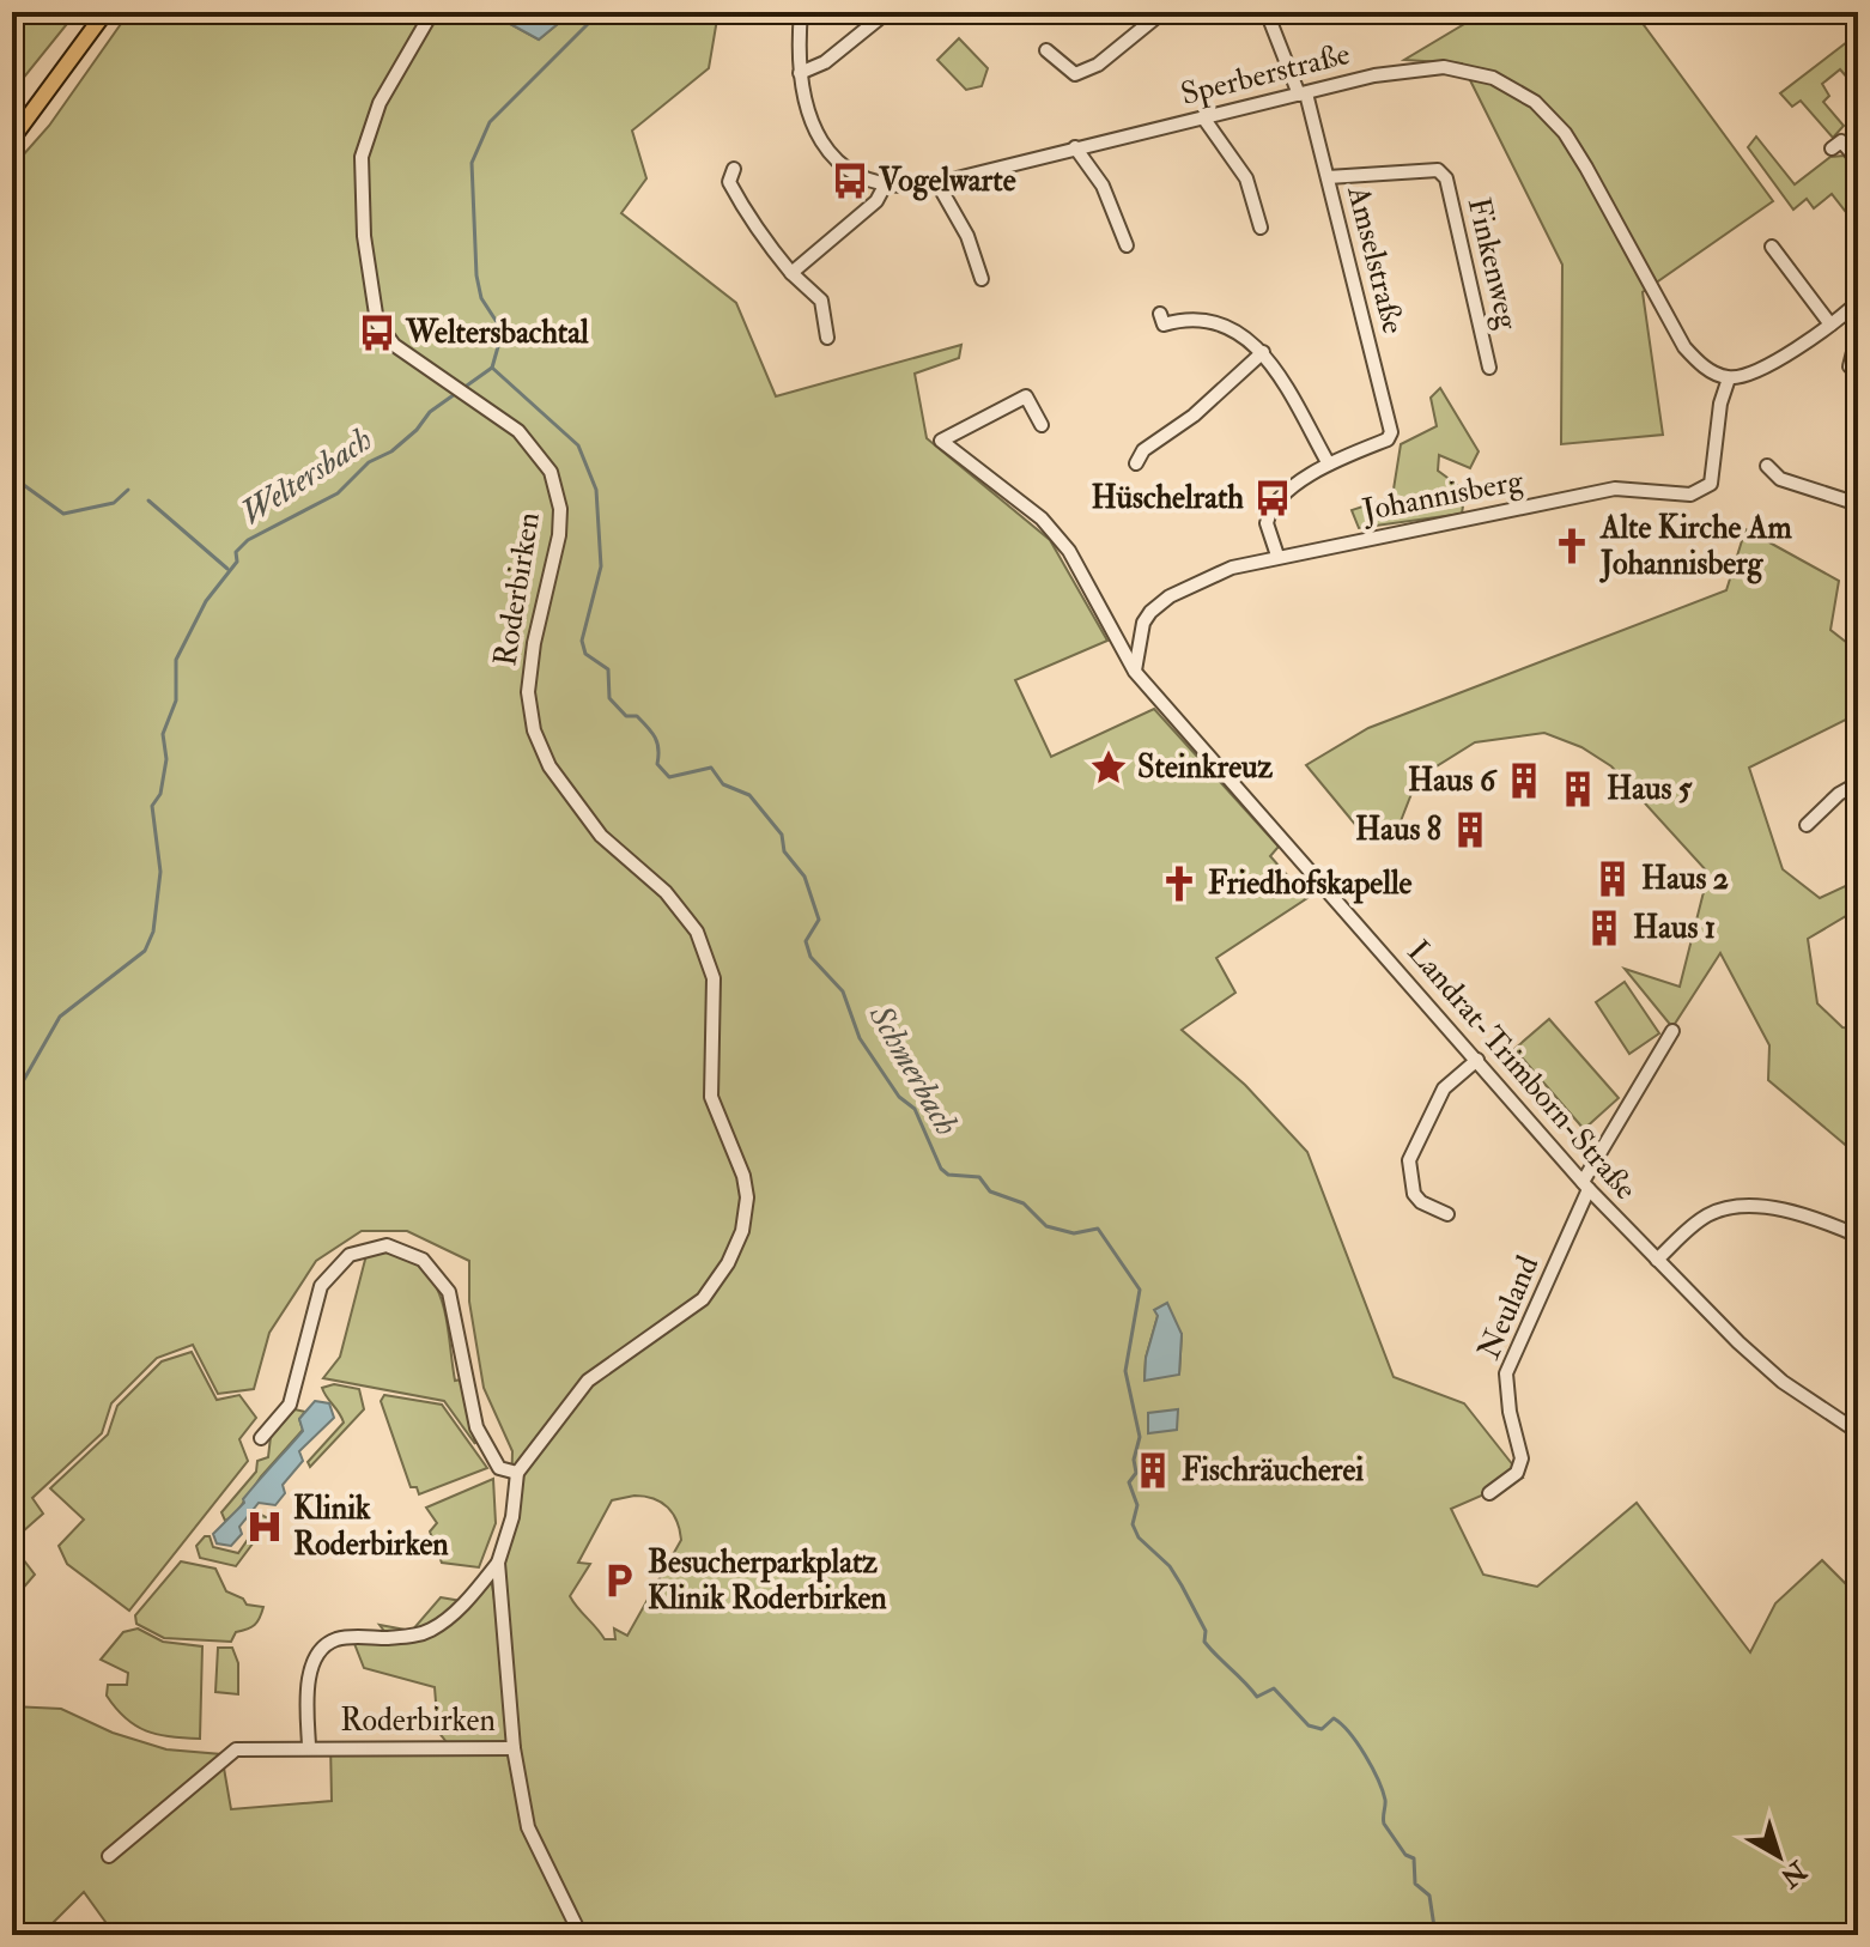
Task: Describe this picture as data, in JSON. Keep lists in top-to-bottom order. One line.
{"streets":{"street":["Sperberstraße","Amselstraße","Finkenweg","Johannisberg","Roderbirken","Landrat-Trimborn-Straße","Neuland"]},"crossings":[["Sperberstraße","Amselstraße"],["Sperberstraße","Johannisberg"],["Amselstraße","Finkenweg"],["Johannisberg","Landrat-Trimborn-Straße"],["Landrat-Trimborn-Straße","Neuland"]],"water":["Weltersbach","Schmerbach"],"places":{"bus stop":["Vogelwarte","Weltersbachtal","Hüschelrath"],"church":["Alte Kirche Am Johannisberg","Friedhofskapelle"],"place":["Steinkreuz"],"building":["Haus 6","Haus 5","Haus 8","Haus 2","Haus 1","Fischräucherei"],"hospital":["Klinik Roderbirken"],"parking":["Besucherparkplatz Klinik Roderbirken"]},"north":"bottom right"}
